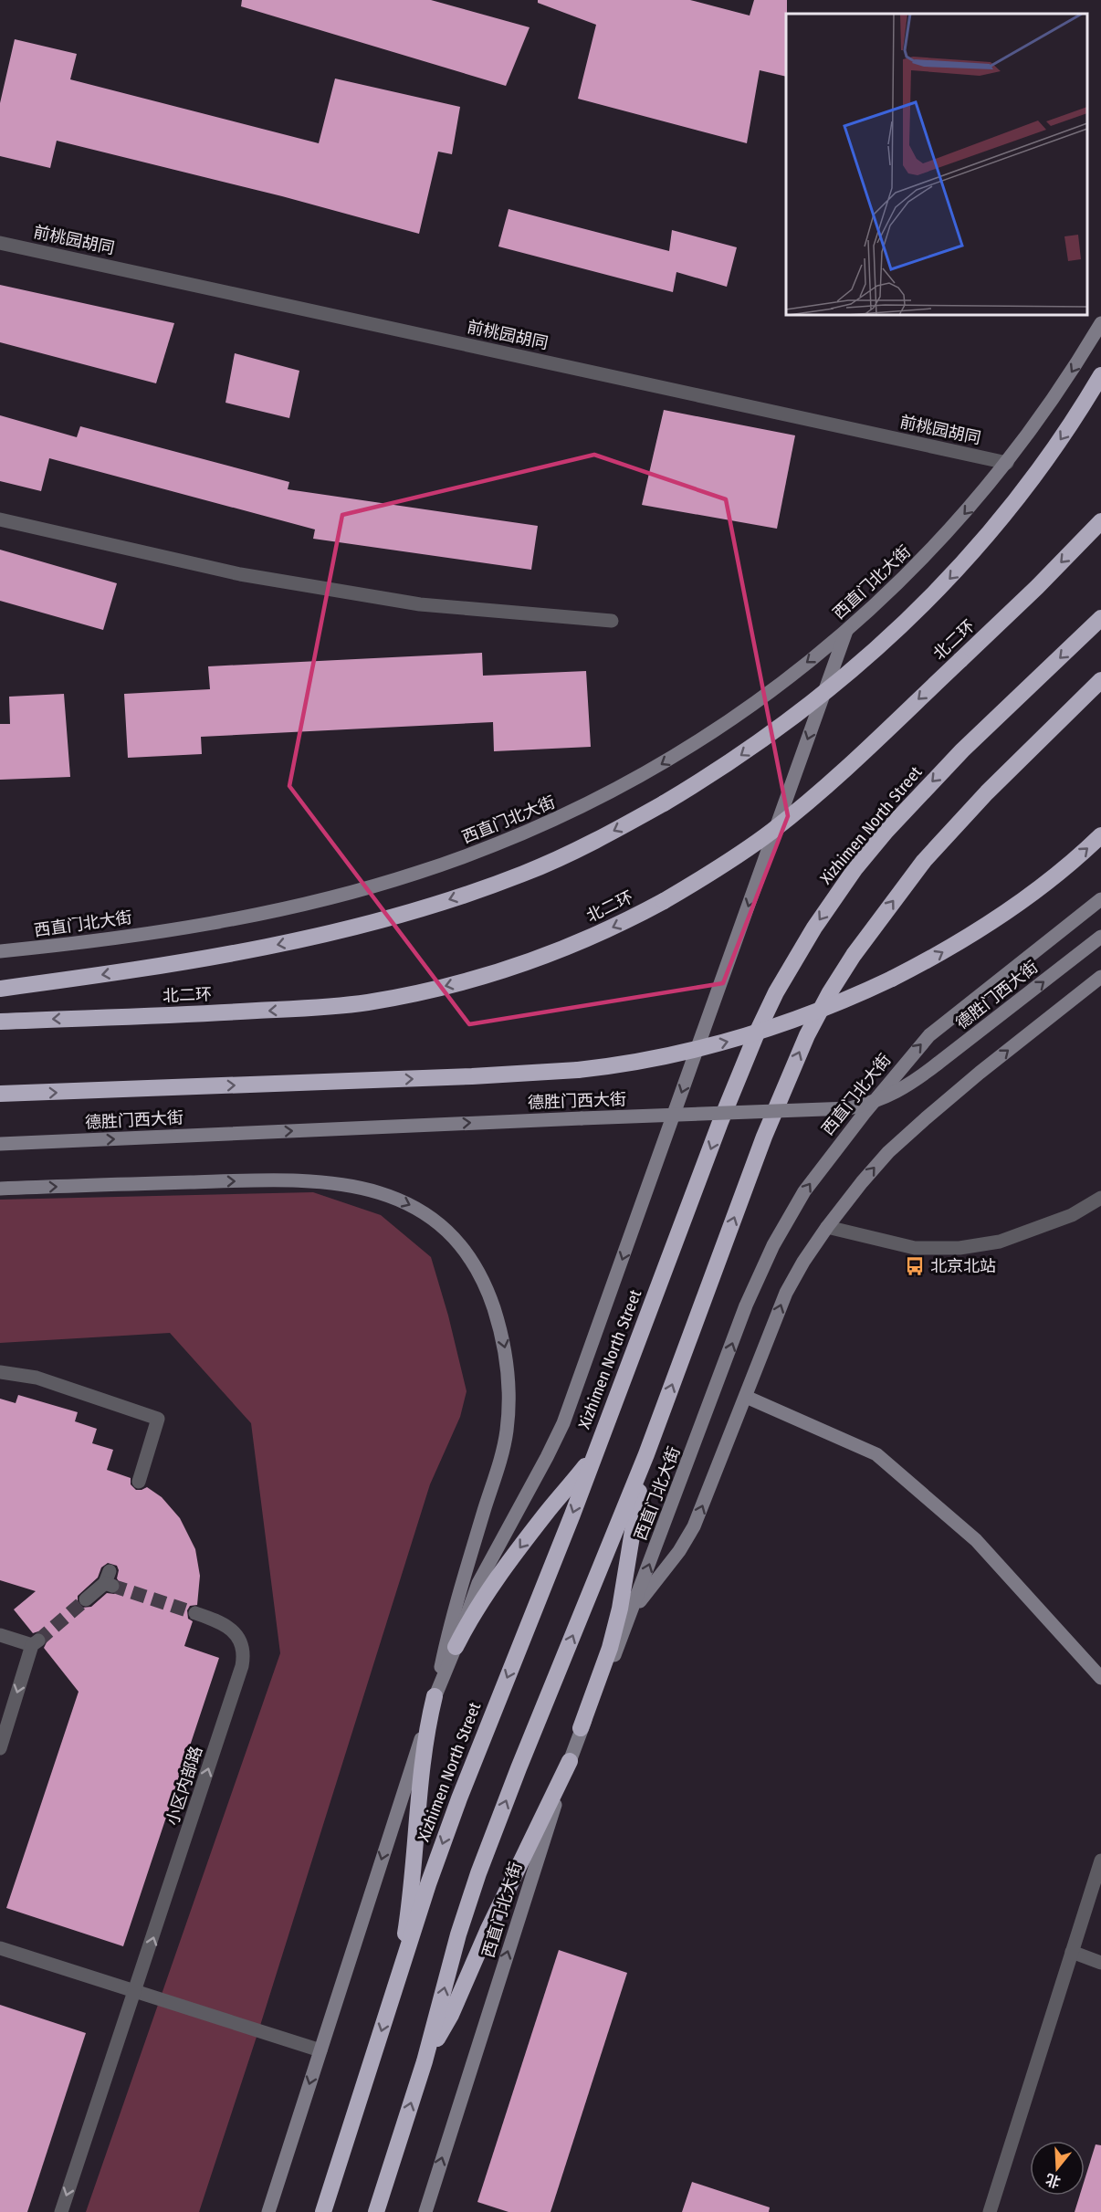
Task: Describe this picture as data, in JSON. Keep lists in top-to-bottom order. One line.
{"streets":{"highway":["北二环","Xizhimen North Street"],"street":["前桃园胡同","西直门北大街","德胜门西大街","小区内部路"]},"crossings":[["前桃园胡同","西直门北大街"]],"one_way":["德胜门西大街"],"places":{"bus stop":["北京北站"]},"north":"bottom"}
